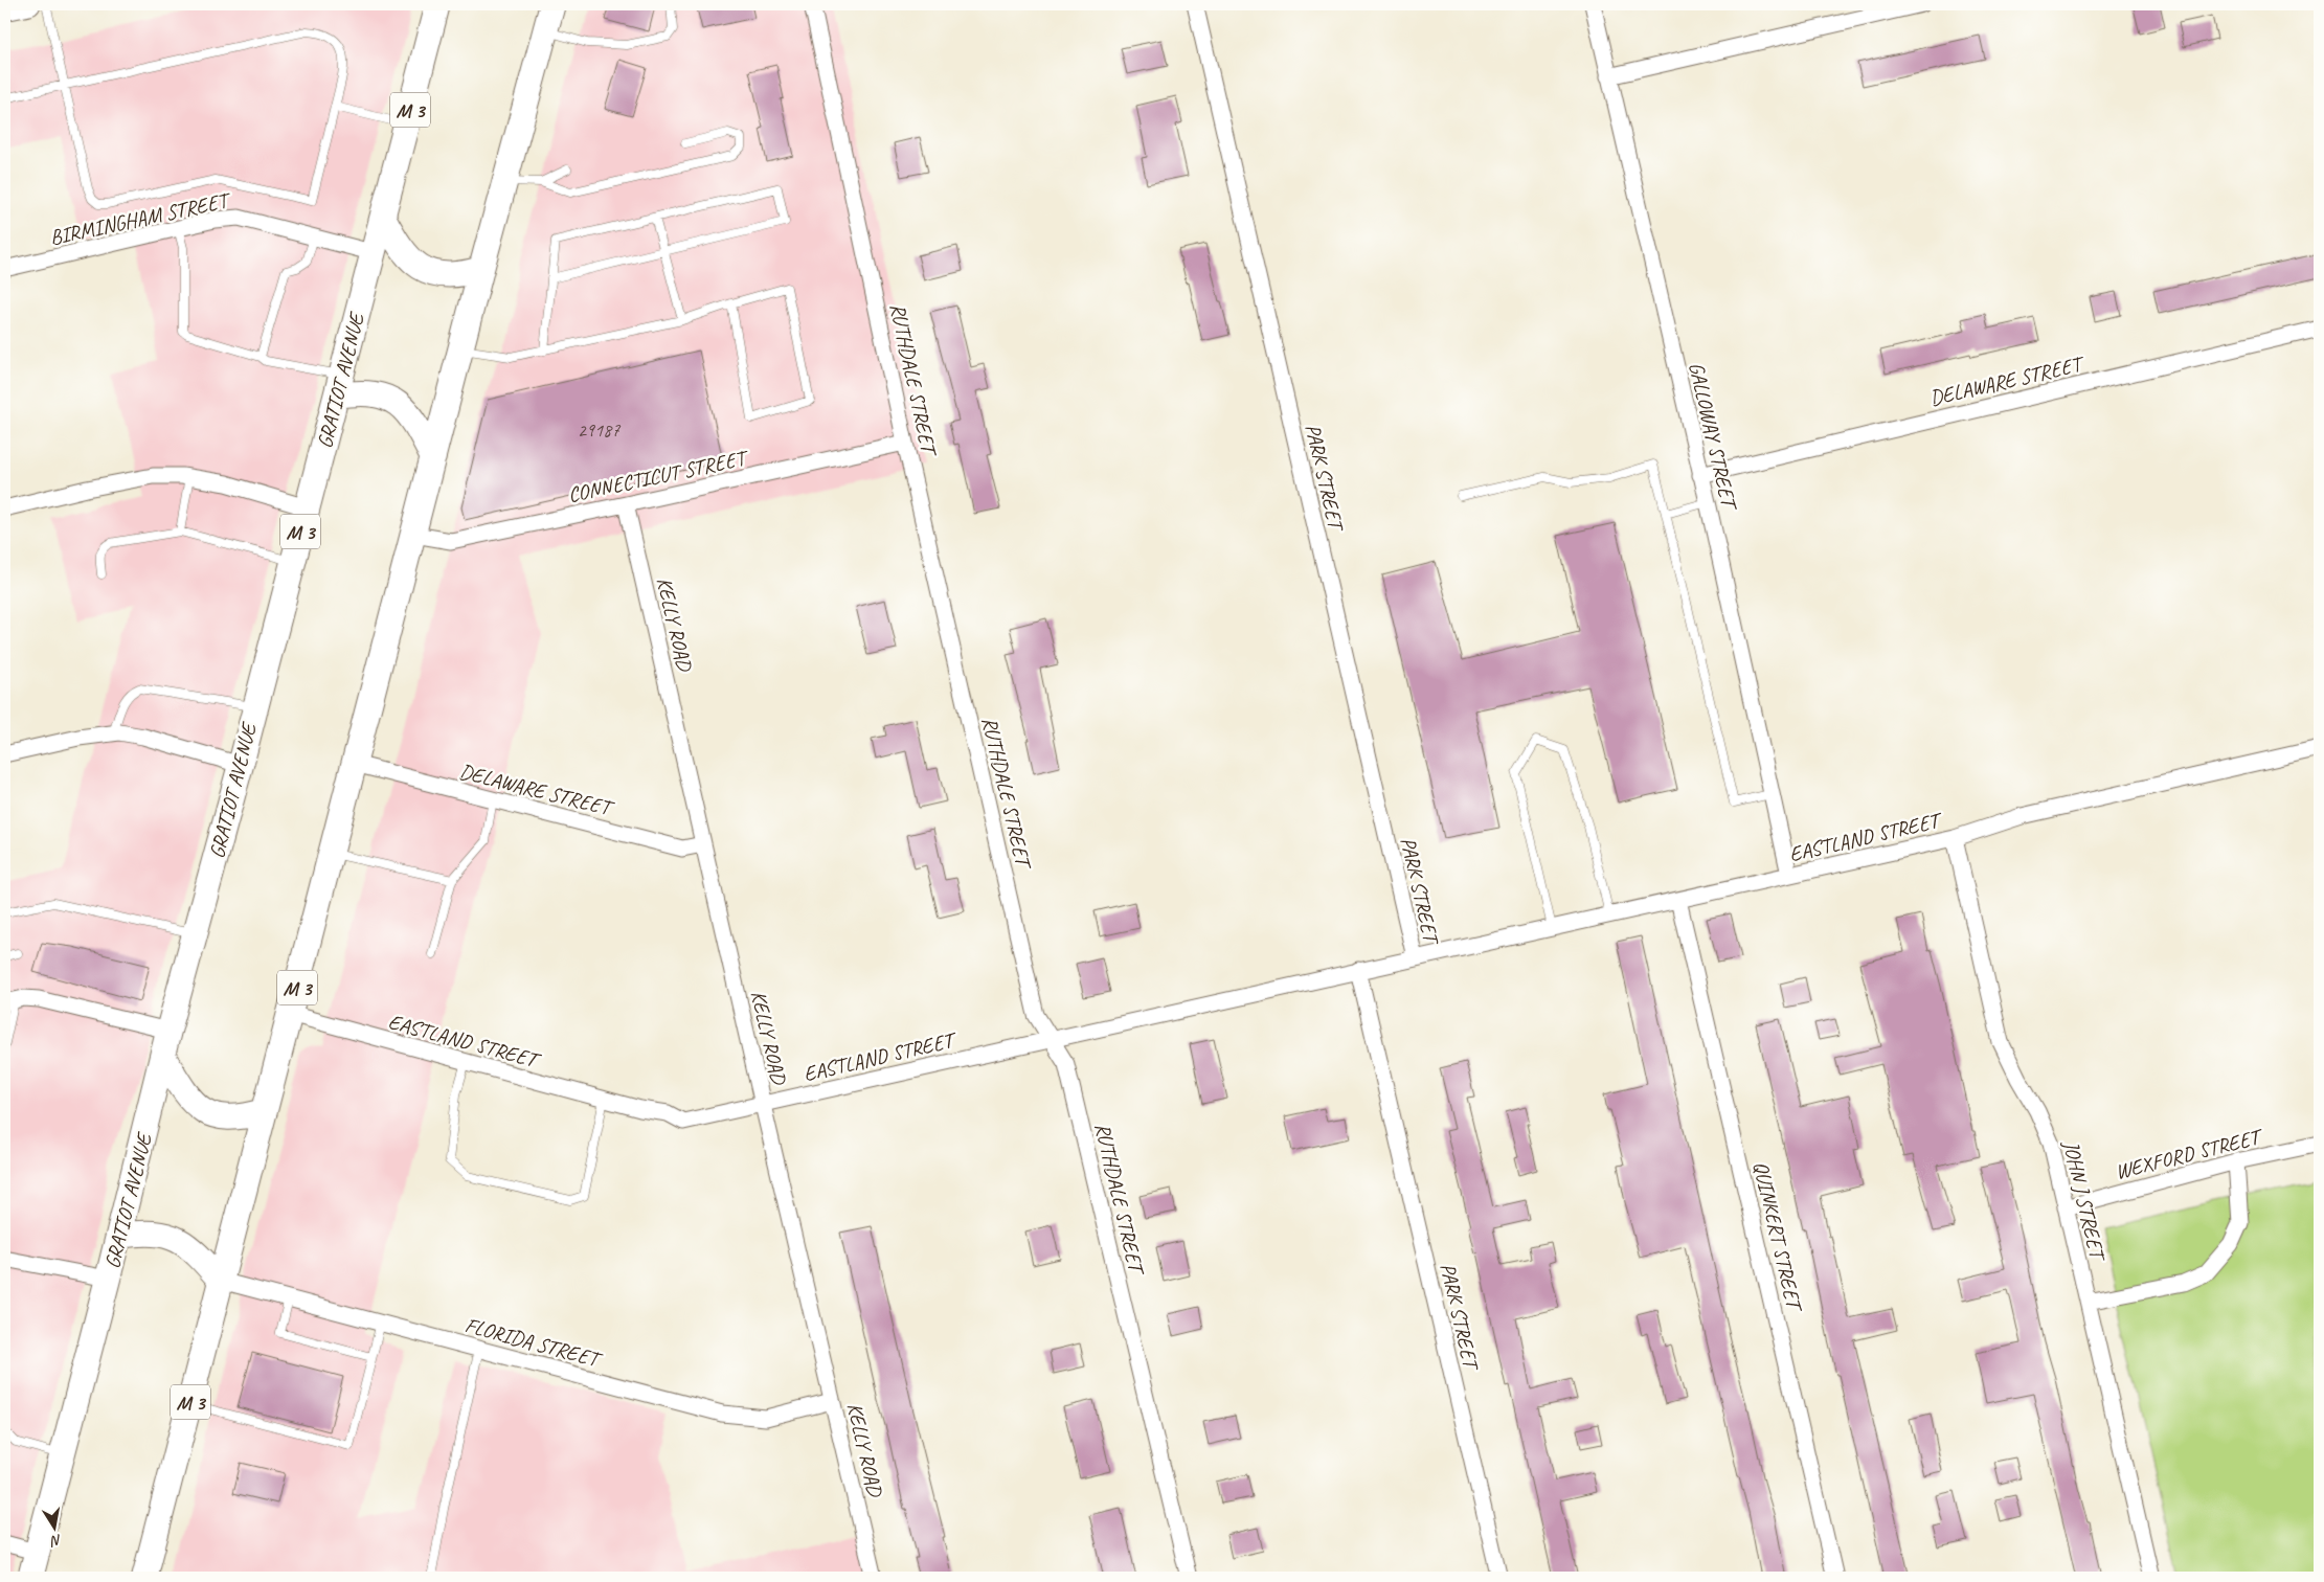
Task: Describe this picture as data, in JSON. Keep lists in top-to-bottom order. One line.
{"streets":{"main road":["M 3","GRATIOT AVENUE"],"street":["BIRMINGHAM STREET","RUTHDALE STREET","DELAWARE STREET","GALLOWAY STREET","CONNECTICUT STREET","PARK STREET","KELLY ROAD","EASTLAND STREET","WEXFORD STREET","JOHN J STREET","QUINKERT STREET","FLORIDA STREET"]},"crossings":[["M 3","DELAWARE STREET"],["M 3","CONNECTICUT STREET"],["M 3","EASTLAND STREET"],["M 3","FLORIDA STREET"],["BIRMINGHAM STREET","GRATIOT AVENUE"],["RUTHDALE STREET","CONNECTICUT STREET"],["RUTHDALE STREET","EASTLAND STREET"],["DELAWARE STREET","GALLOWAY STREET"],["DELAWARE STREET","KELLY ROAD"],["GALLOWAY STREET","EASTLAND STREET"],["CONNECTICUT STREET","KELLY ROAD"],["PARK STREET","EASTLAND STREET"],["KELLY ROAD","EASTLAND STREET"],["KELLY ROAD","FLORIDA STREET"],["EASTLAND STREET","JOHN J STREET"],["EASTLAND STREET","QUINKERT STREET"],["WEXFORD STREET","JOHN J STREET"]],"house_numbers":["29187"],"north":"bottom"}
